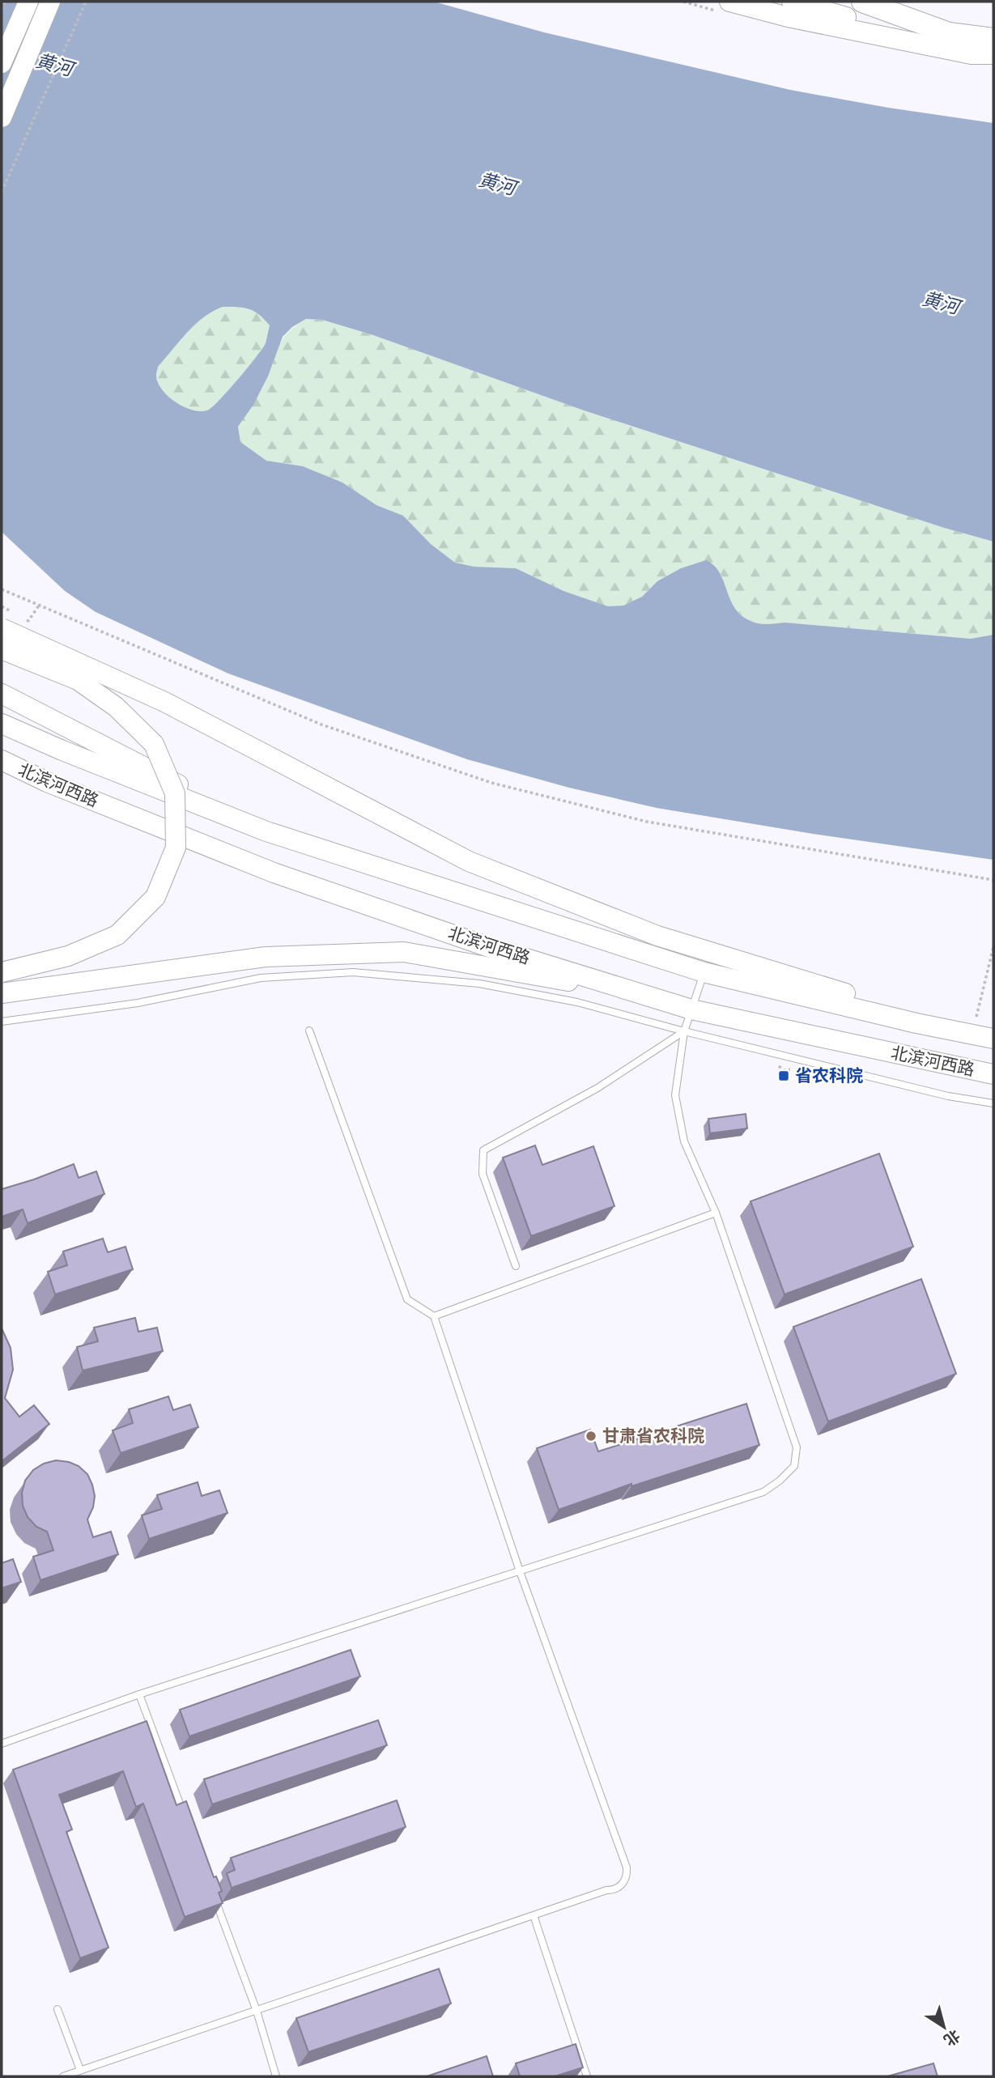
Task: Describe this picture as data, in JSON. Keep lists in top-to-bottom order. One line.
{"streets":{"main road":["北滨河西路"]},"water":["黄河"],"places":{"transit":["省农科院"],"other":["甘肃省农科院"]},"north":"bottom right"}
